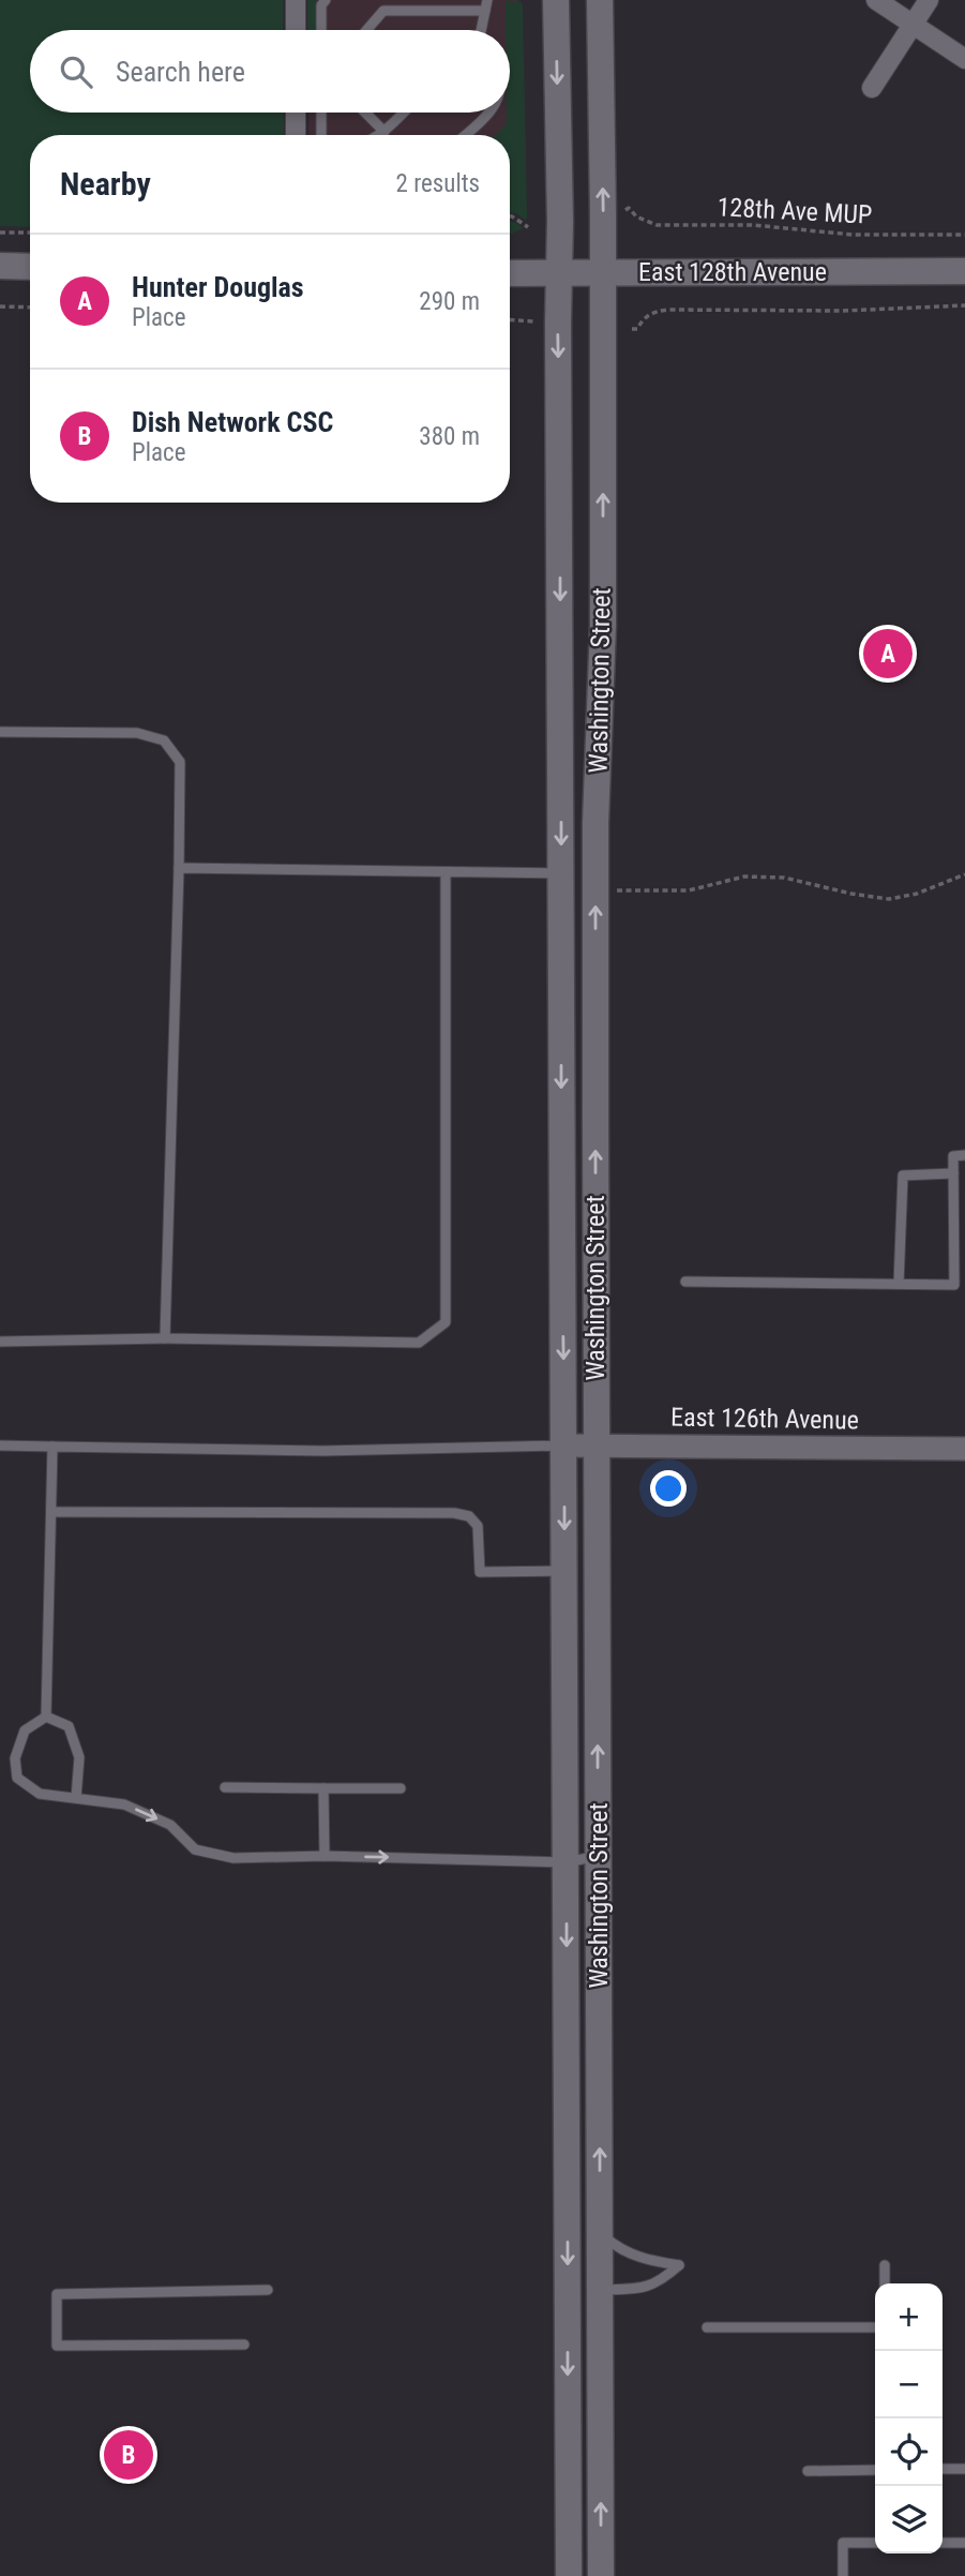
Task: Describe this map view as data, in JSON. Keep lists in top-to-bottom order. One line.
{"streets":{"main road":["East 128th Avenue","Washington Street"],"street":["East 126th Avenue"],"path":["128th Ave MUP"]},"crossings":[["East 128th Avenue","Washington Street"],["Washington Street","East 126th Avenue"]],"page":{"search":"Search here","heading":["Nearby","2 results"],"list":[{"mark":"A","name":"Hunter Douglas","note":"Place","value":"290 m"},{"mark":"B","name":"Dish Network CSC","note":"Place","value":"380 m"}],"pins":["A","B"],"map_buttons":["+","−"]}}
